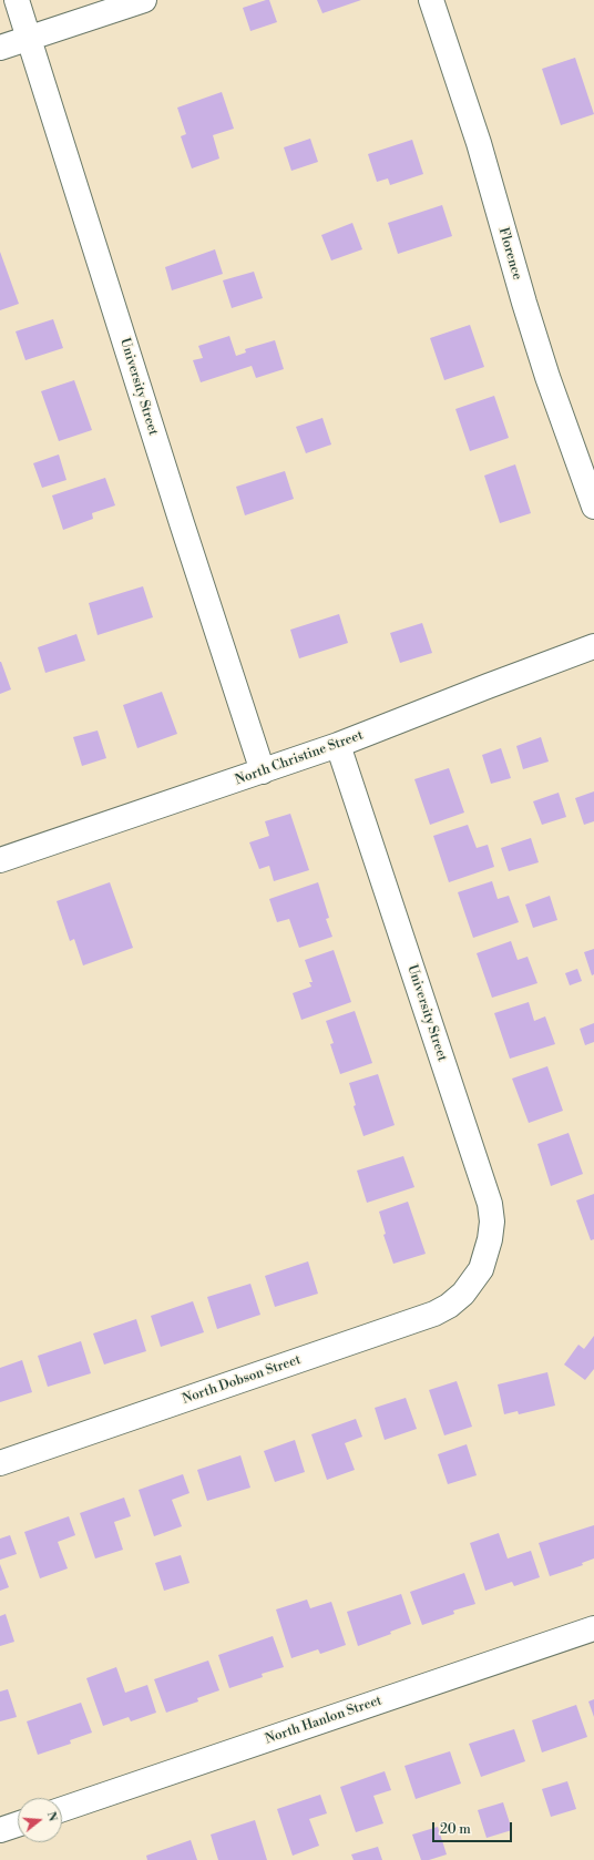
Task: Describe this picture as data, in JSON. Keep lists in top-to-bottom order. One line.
{"streets":{"street":["Florence","University Street","North Christine Street","North Dobson Street","North Hanlon Street"]},"crossings":[["University Street","North Christine Street"],["University Street","North Dobson Street"]],"scale_bar":"20 m","north":"right"}
